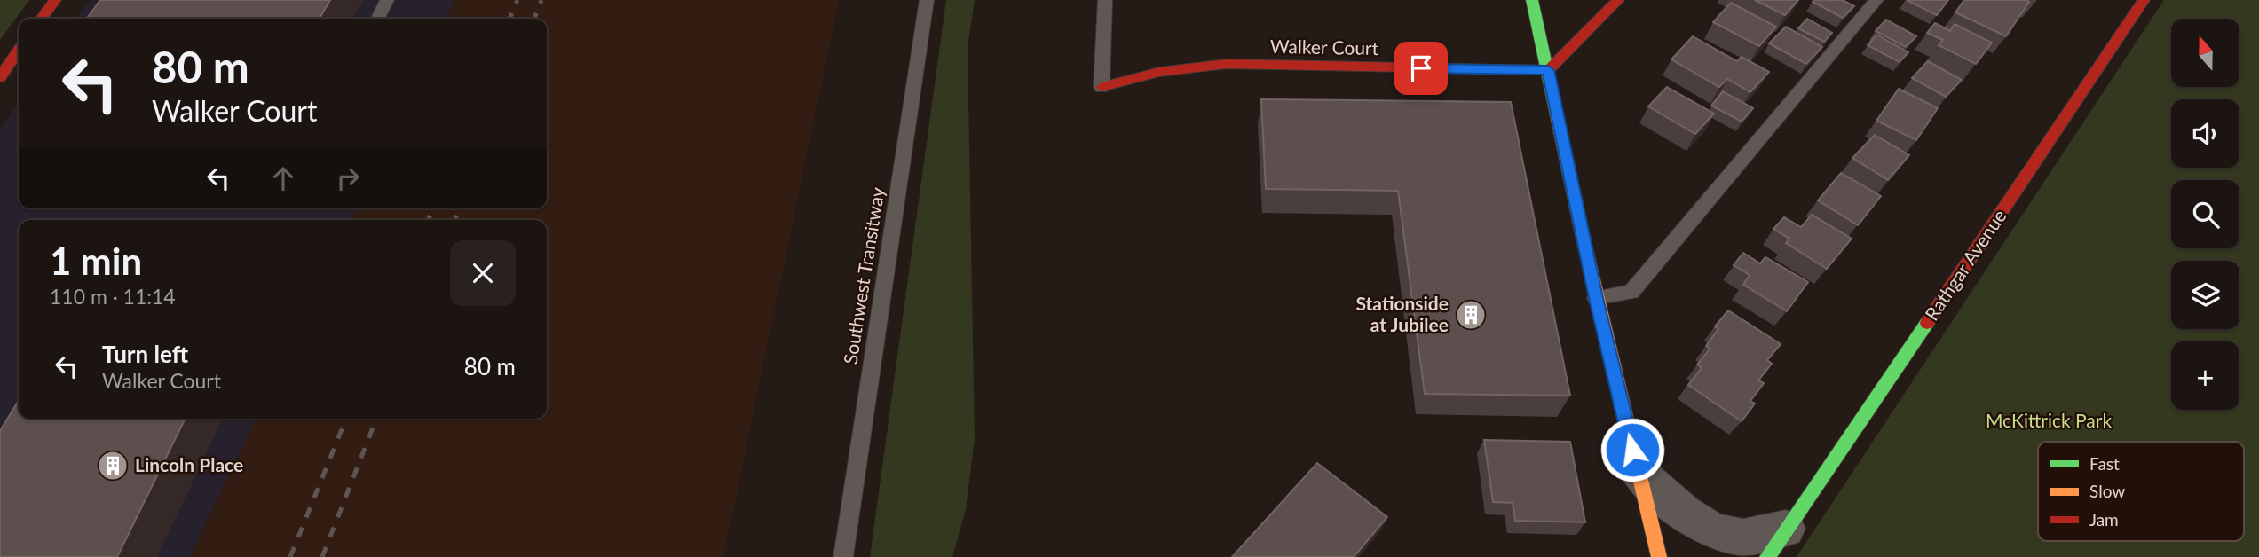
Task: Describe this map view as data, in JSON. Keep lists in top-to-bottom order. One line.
{"streets":{"street":["Walker Court","Rathgar Avenue"],"lane":["Southwest Transitway"]},"parks":["McKittrick Park"],"places":{"building":["Stationside at Jubilee","Lincoln Place"]},"legend":["Fast","Slow","Jam"],"north":"top","page":{"map_buttons":"+","turn":["80 m","Walker Court"],"heading":["1 min","110 m · 11:14"],"list":[{"name":"Turn left","note":"Walker Court","value":"80 m"}]}}
